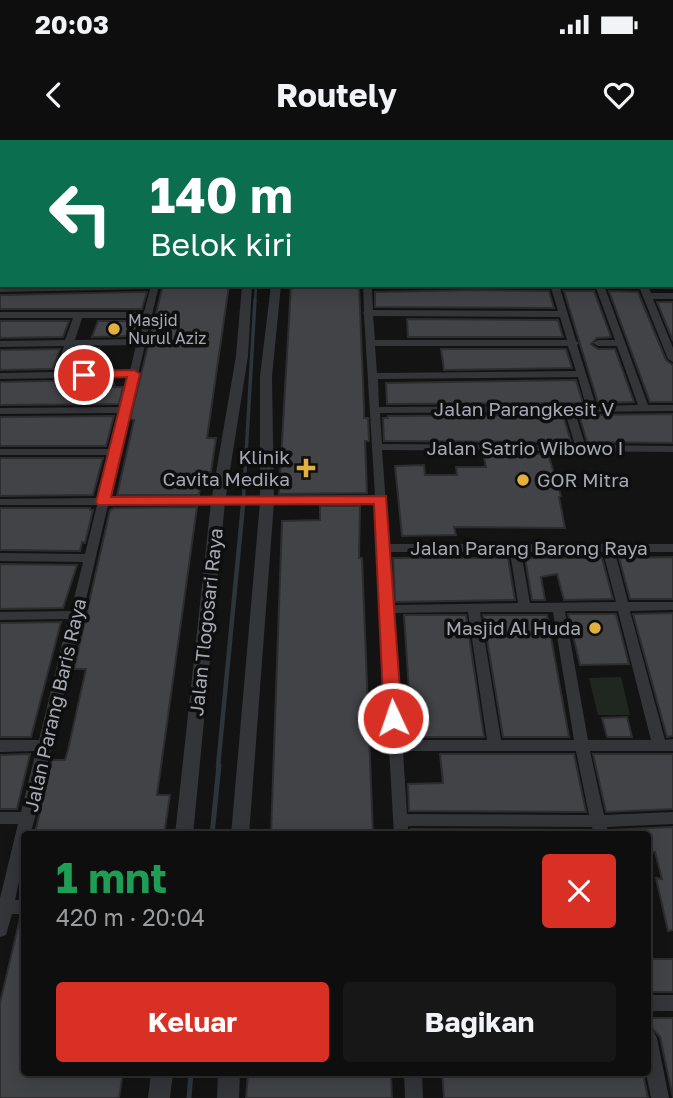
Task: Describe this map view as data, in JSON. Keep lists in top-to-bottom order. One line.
{"streets":{"street":["Jalan Parangkesit V","Jalan Satrio Wibowo I","Jalan Parang Barong Raya","Jalan Tlogosari Raya","Jalan Parang Baris Raya"]},"crossings":[["Jalan Parangkesit V","Jalan Parang Barong Raya"],["Jalan Satrio Wibowo I","Jalan Parang Barong Raya"]],"places":{"other":["Masjid Nurul Aziz","GOR Mitra","Masjid Al Huda"],"health":["Klinik Cavita Medika"]},"page":{"status":"20:03","header":"Routely","turn":["140 m","Belok kiri"],"heading":["1 mnt","420 m · 20:04"],"buttons":["Keluar","Bagikan"]}}
